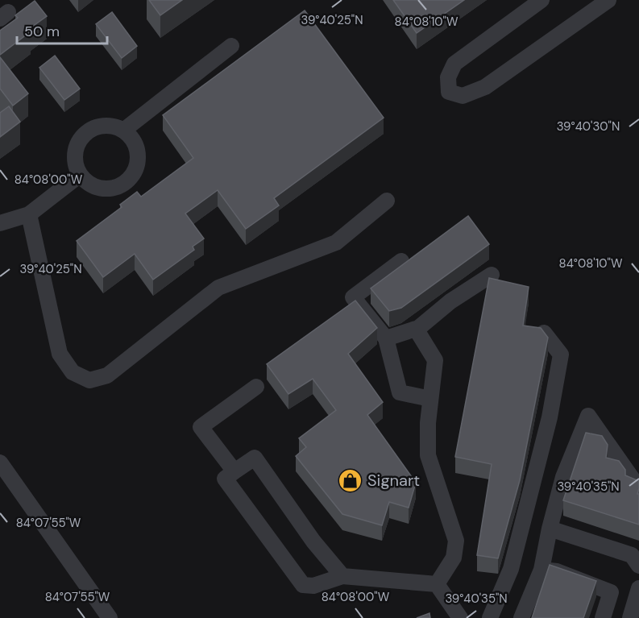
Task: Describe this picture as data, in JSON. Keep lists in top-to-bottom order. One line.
{"places":{"shop":["Signart"]},"scale_bar":"50 m","coordinates":["39°40'25\"N","84°08'10\"W","39°40'30\"N","84°08'00\"W","39°40'35\"N","84°07'55\"W"]}
